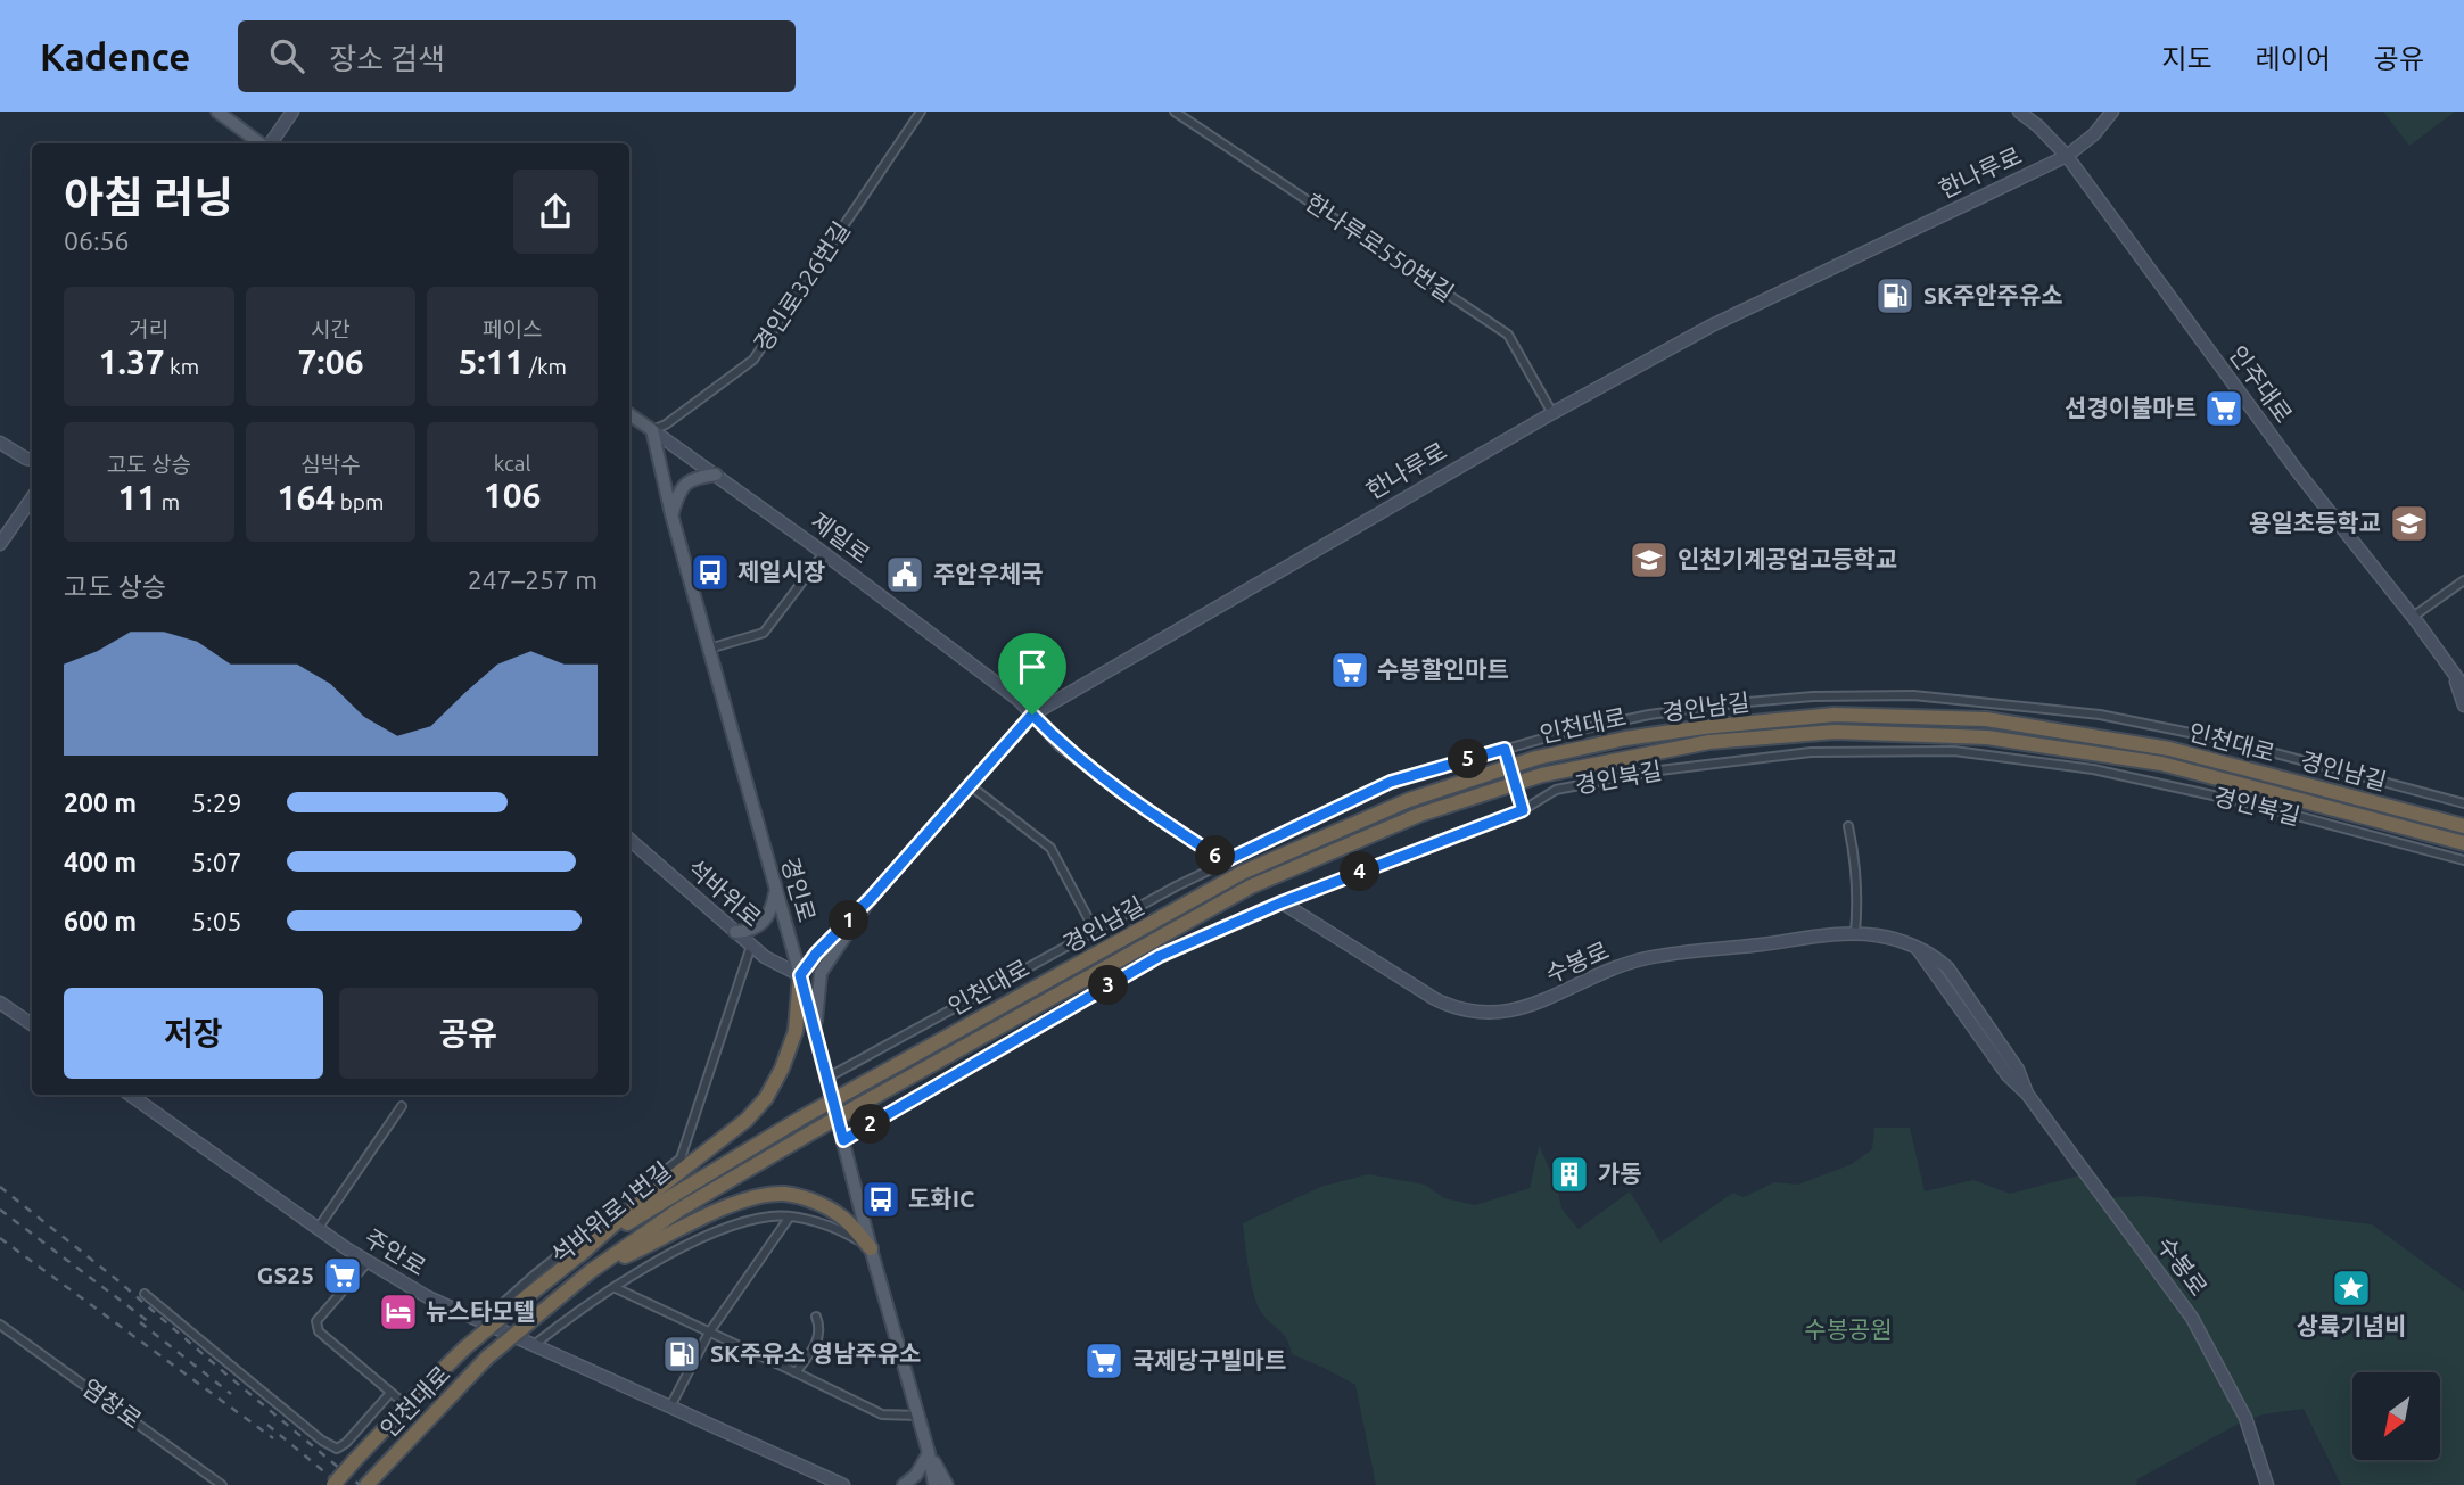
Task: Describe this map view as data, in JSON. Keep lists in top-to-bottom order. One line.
{"streets":{"highway":["인천대로"],"main road":["한나루로","인주대로","제일로","경인로","석바위로","수봉로","주안로"],"street":["한나루로550번길","경인로326번길","경인남길","경인북길","석바위로1번길","염창로"]},"crossings":[["한나루로","한나루로550번길"],["한나루로","인주대로"],["한나루로","제일로"],["한나루로","경인로"],["한나루로","석바위로"],["경인로326번길","제일로"],["경인로326번길","경인로"],["제일로","경인남길"],["제일로","경인로"],["경인남길","경인로"],["경인북길","경인로"],["경인북길","수봉로"],["경인로","석바위로"],["석바위로","석바위로1번길"],["석바위로1번길","주안로"]],"parks":["수봉공원"],"places":{"fuel station":["SK주안주유소","SK주유소 영남주유소"],"supermarket":["선경이불마트","수봉할인마트","GS25","국제당구빌마트"],"school or university":["용일초등학교","인천기계공업고등학교"],"bus stop":["제일시장","도화IC"],"public building":["주안우체국"],"building":["가동"],"place":["상륙기념비"],"hotel":["뉴스타모텔"]},"north":"bottom left","page":{"header":"Kadence","search":"장소 검색","nav":["지도","레이어","공유"],"heading":["아침 러닝","06:56"],"stats":[["거리","1.37 km"],["시간","7:06"],["페이스","5:11 /km"],["고도 상승","11 m"],["심박수","164 bpm"],["kcal","106"]],"chart":["고도 상승","247–257 m"],"pins":["5","6","4","1","3","2"],"list":[{"name":"200 m","note":"5:29"},{"name":"400 m","note":"5:07"},{"name":"600 m","note":"5:05"}],"buttons":["저장","공유"]}}
